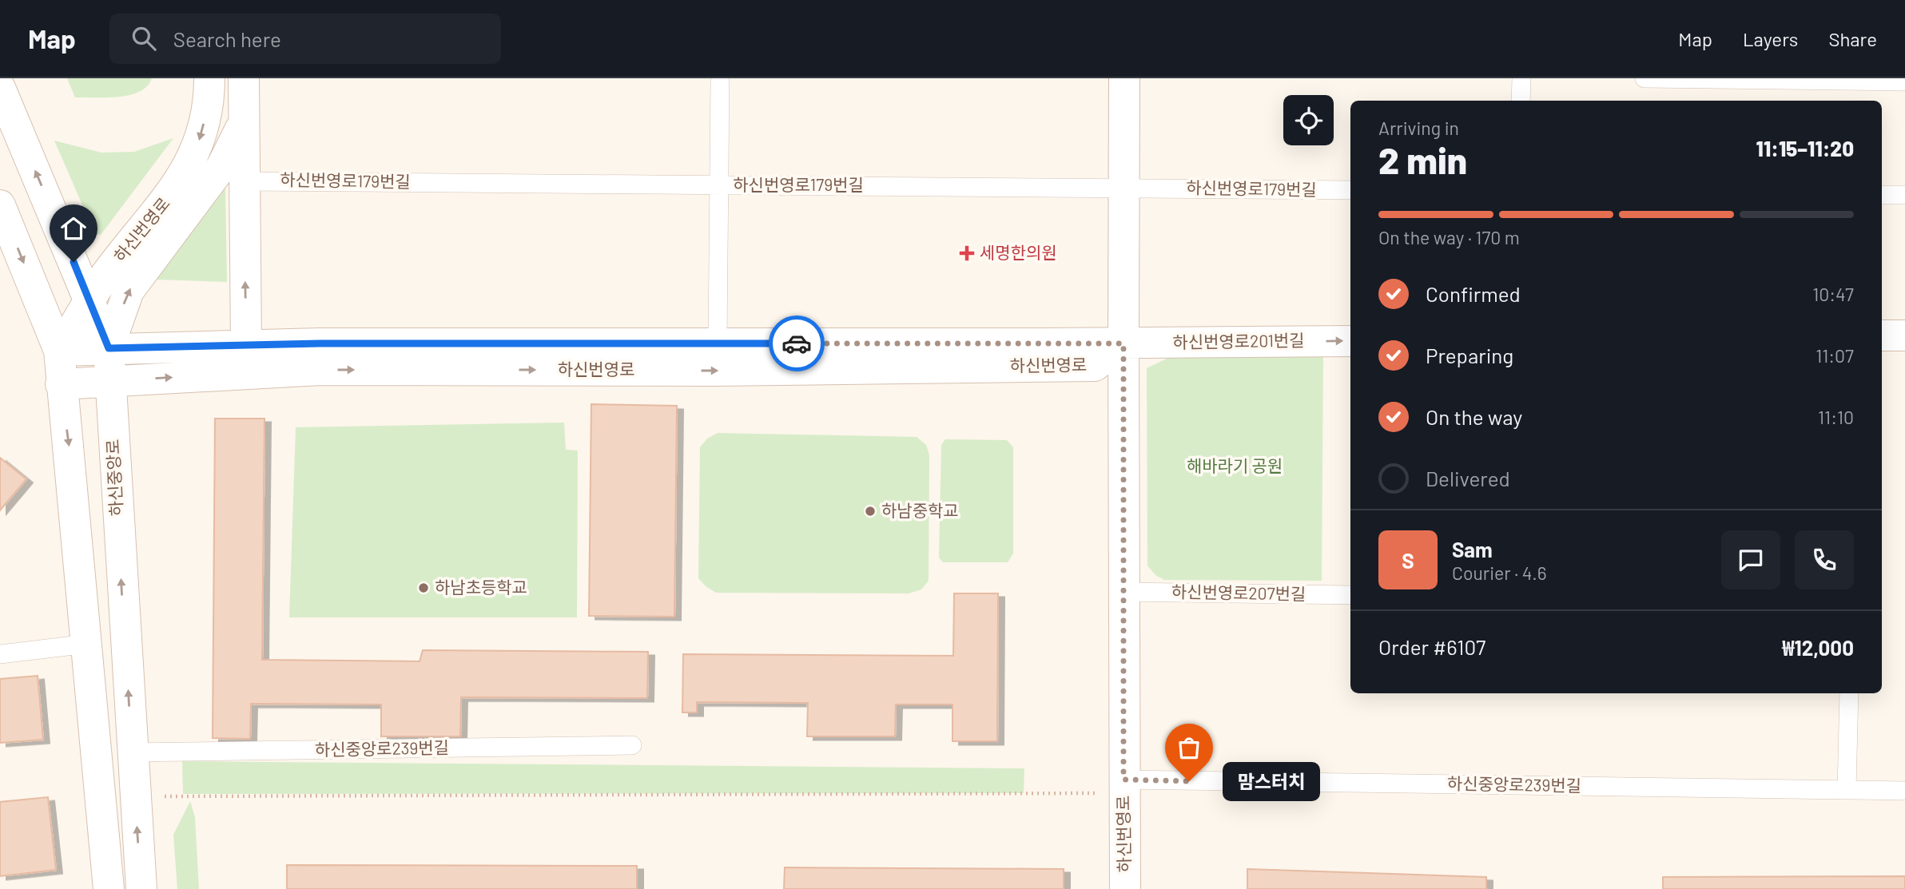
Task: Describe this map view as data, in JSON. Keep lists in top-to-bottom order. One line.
{"streets":{"street":["하신번영로","하신번영로201번길","하신중앙로"],"lane":["하신번영로179번길","하신번영로207번길","하신중앙로239번길"]},"crossings":[["하신번영로","하신번영로201번길"],["하신번영로","하신중앙로"],["하신번영로","하신번영로207번길"],["하신번영로","하신중앙로239번길"],["하신중앙로","하신중앙로239번길"]],"one_way":["하신번영로201번길"],"parks":["해바라기 공원"],"places":{"health":["세명한의원"],"other":["하남중학교","하남초등학교","맘스터치"]},"page":{"header":"Map","search":"Search here","nav":["Map","Layers","Share"],"heading":["2 min","Arriving in","11:15–11:20"],"panel":["Sam","Courier · 4.6","Order #6107","₩12,000"],"bar":"On the way · 170 m","list":[["Confirmed","10:47"],["Preparing","11:07"],["On the way","11:10"],"Delivered"],"round":"S","bubble":"맘스터치"}}
